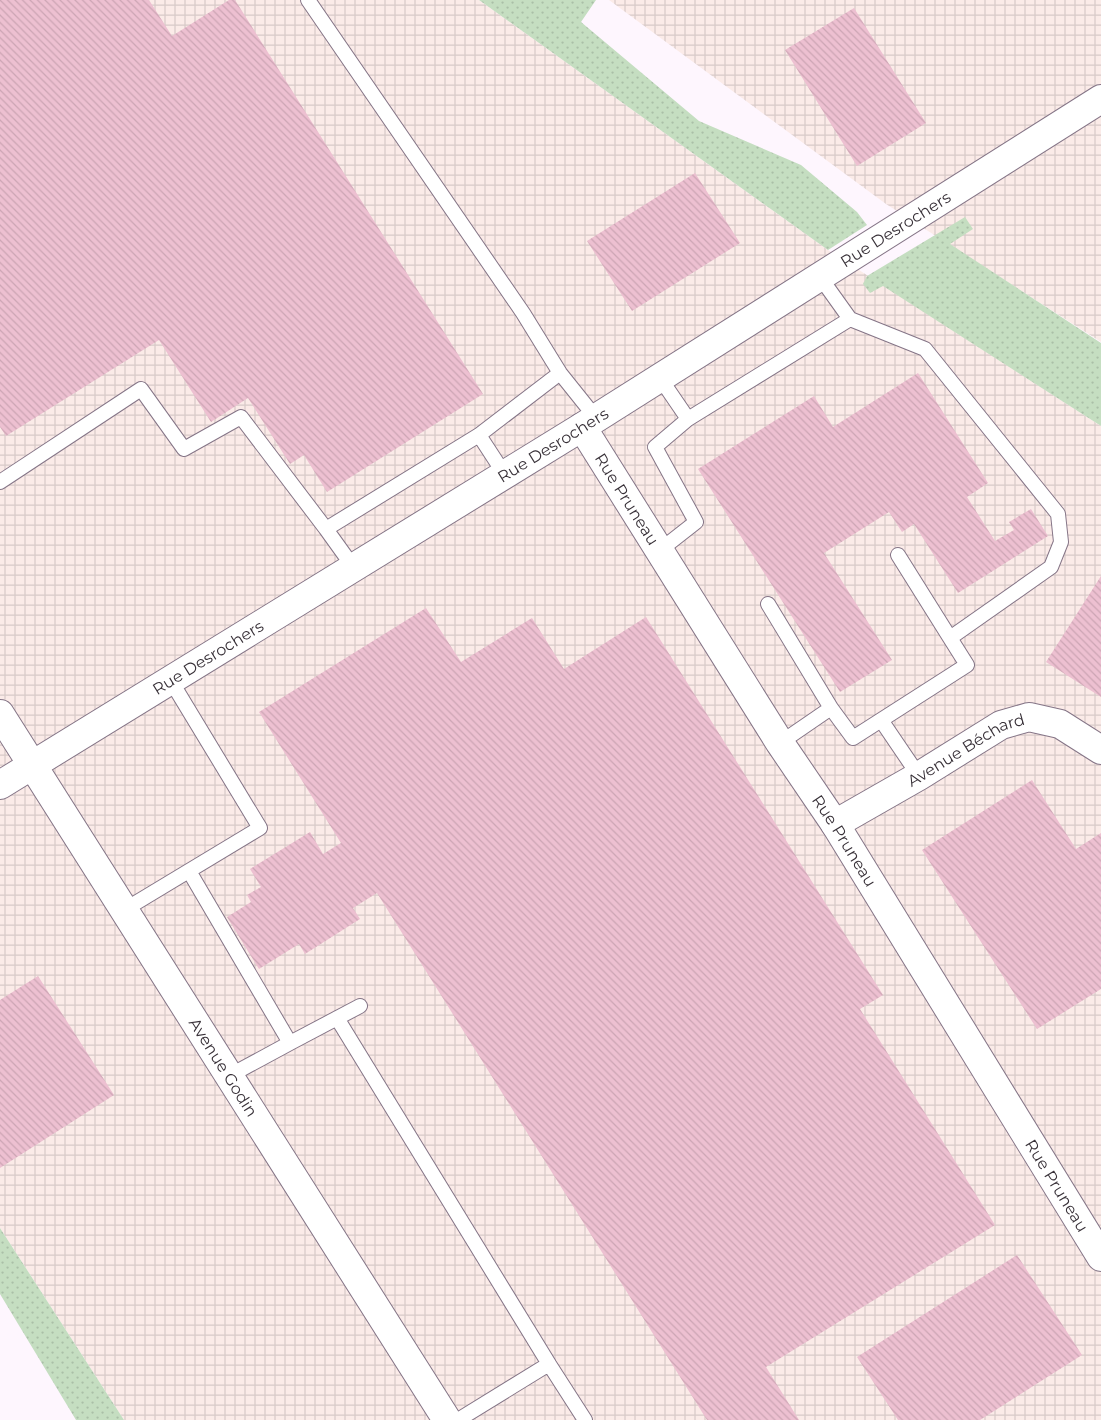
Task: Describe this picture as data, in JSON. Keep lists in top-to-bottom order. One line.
{"streets":{"street":["Rue Desrochers","Rue Pruneau","Avenue Béchard","Avenue Godin"]},"crossings":[["Rue Desrochers","Rue Pruneau"],["Rue Desrochers","Avenue Godin"],["Rue Pruneau","Avenue Béchard"]]}
